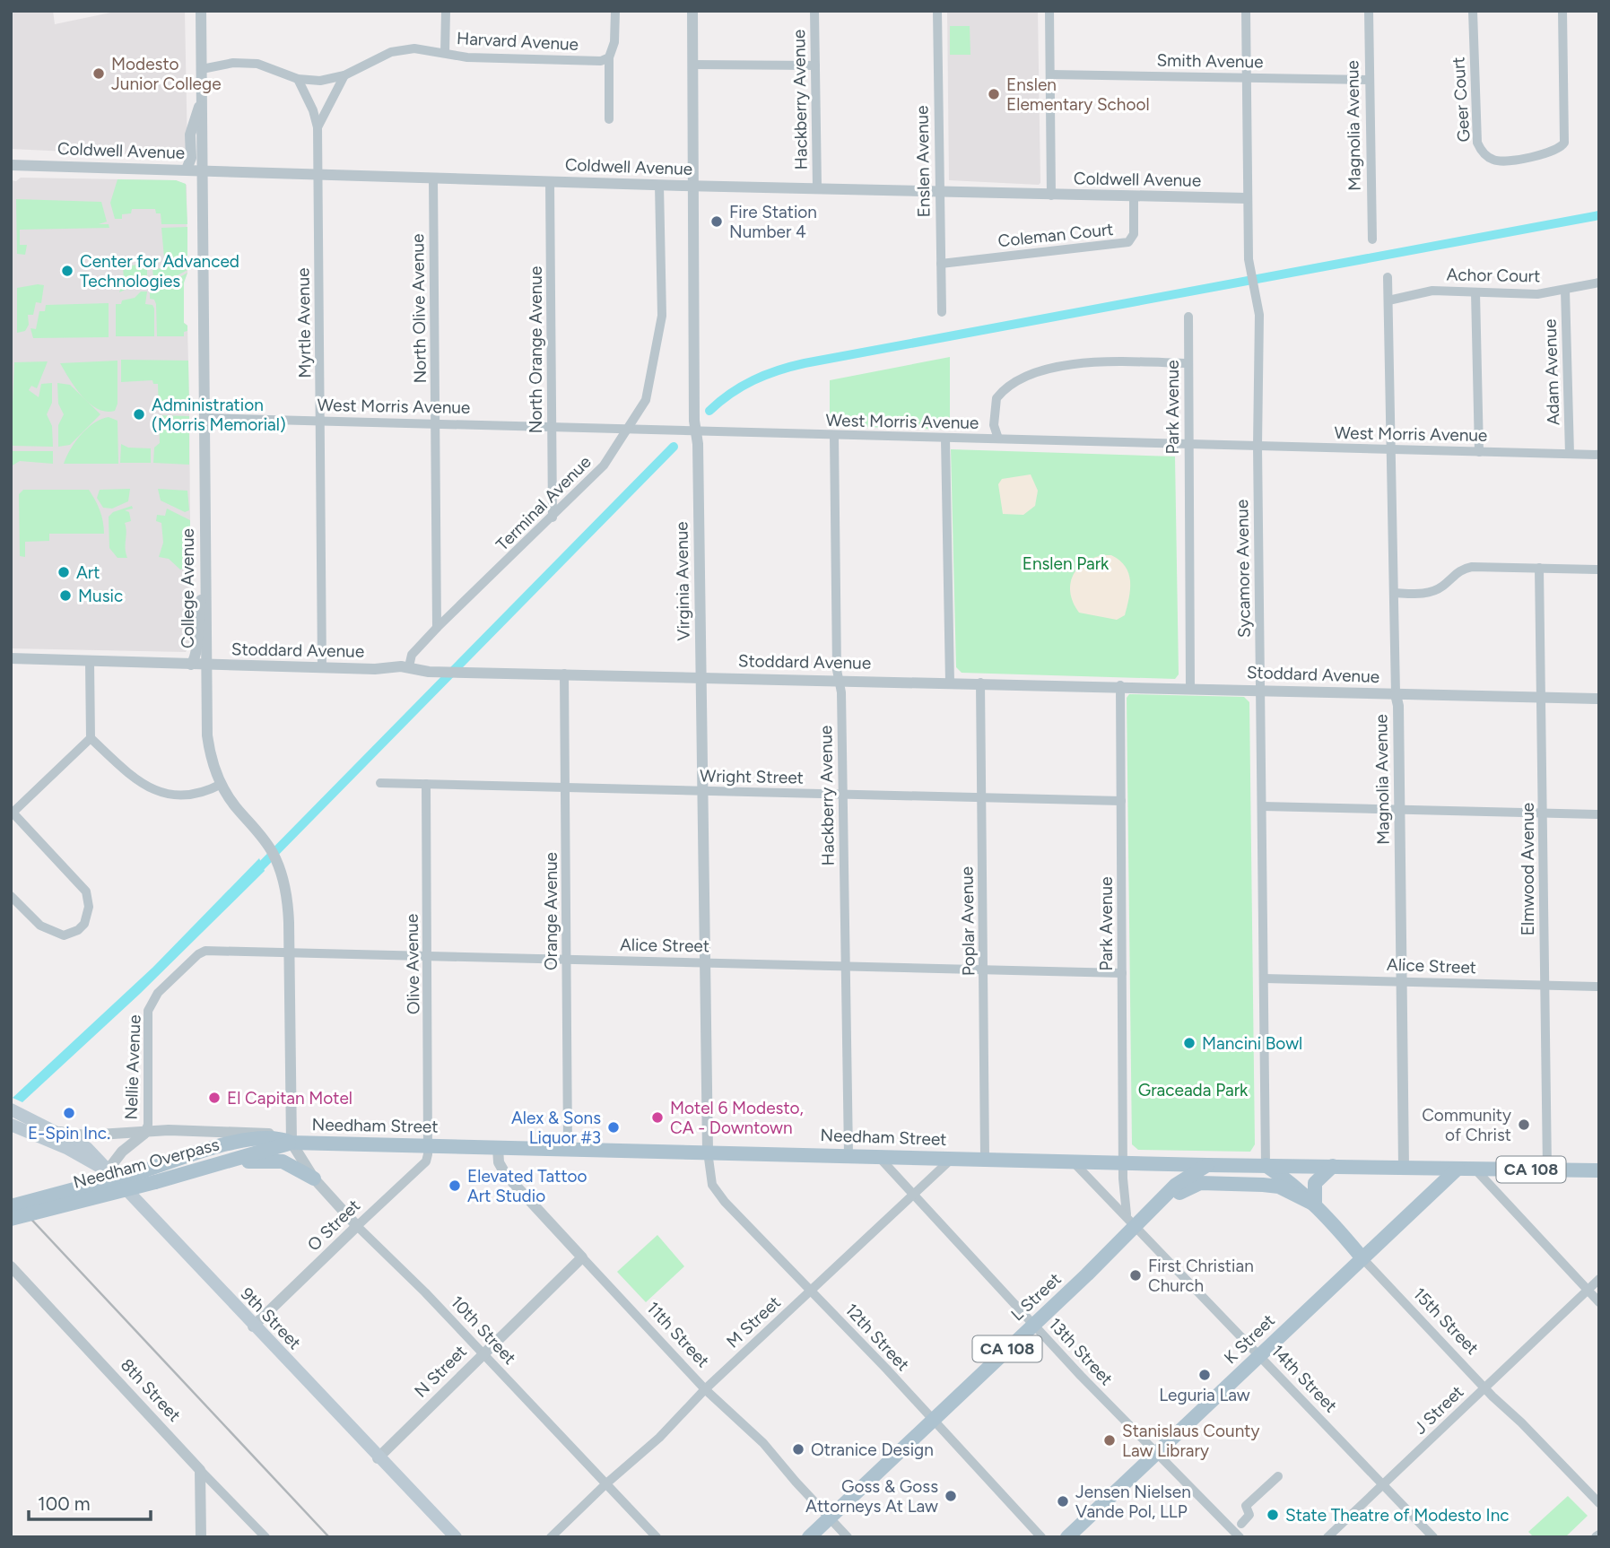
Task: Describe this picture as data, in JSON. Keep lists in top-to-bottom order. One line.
{"streets":{"main road":["Needham Street","Needham Overpass","CA 108","L Street","9th Street","15th Street","K Street"],"street":["Harvard Avenue","Smith Avenue","Hackberry Avenue","Geer Court","Magnolia Avenue","Coldwell Avenue","Enslen Avenue","Coleman Court","Achor Court","North Olive Avenue","Myrtle Avenue","North Orange Avenue","Adam Avenue","West Morris Avenue","Park Avenue","Terminal Avenue","Sycamore Avenue","Virginia Avenue","College Avenue","Stoddard Avenue","Wright Street","Elmwood Avenue","Orange Avenue","Poplar Avenue","Alice Street","Olive Avenue","Nellie Avenue","O Street","M Street","10th Street","11th Street","12th Street","13th Street","N Street","14th Street","8th Street","J Street"]},"crossings":[["Harvard Avenue","Myrtle Avenue"],["Harvard Avenue","College Avenue"],["Smith Avenue","Magnolia Avenue"],["Smith Avenue","Sycamore Avenue"],["Hackberry Avenue","Coldwell Avenue"],["Hackberry Avenue","West Morris Avenue"],["Hackberry Avenue","Stoddard Avenue"],["Hackberry Avenue","Wright Street"],["Hackberry Avenue","Alice Street"],["Hackberry Avenue","Needham Street"],["Magnolia Avenue","Achor Court"],["Magnolia Avenue","West Morris Avenue"],["Magnolia Avenue","Stoddard Avenue"],["Magnolia Avenue","Alice Street"],["Magnolia Avenue","Needham Street"],["Coldwell Avenue","Enslen Avenue"],["Coldwell Avenue","Coleman Court"],["Coldwell Avenue","North Olive Avenue"],["Coldwell Avenue","Myrtle Avenue"],["Coldwell Avenue","North Orange Avenue"],["Coldwell Avenue","Terminal Avenue"],["Coldwell Avenue","Sycamore Avenue"],["Coldwell Avenue","Virginia Avenue"],["Coldwell Avenue","College Avenue"],["Enslen Avenue","Coleman Court"],["Achor Court","Adam Avenue"],["North Olive Avenue","West Morris Avenue"],["North Olive Avenue","Terminal Avenue"],["Myrtle Avenue","West Morris Avenue"],["Myrtle Avenue","Stoddard Avenue"],["North Orange Avenue","West Morris Avenue"],["North Orange Avenue","Terminal Avenue"],["Adam Avenue","West Morris Avenue"],["West Morris Avenue","Park Avenue"],["West Morris Avenue","Terminal Avenue"],["West Morris Avenue","Sycamore Avenue"],["West Morris Avenue","Virginia Avenue"],["West Morris Avenue","College Avenue"],["Park Avenue","Stoddard Avenue"],["Park Avenue","Wright Street"],["Park Avenue","Alice Street"],["Park Avenue","Needham Street"],["Park Avenue","14th Street"],["Terminal Avenue","Stoddard Avenue"],["Sycamore Avenue","Stoddard Avenue"],["Sycamore Avenue","Alice Street"],["Sycamore Avenue","Needham Street"],["Sycamore Avenue","15th Street"],["Virginia Avenue","Stoddard Avenue"],["Virginia Avenue","Wright Street"],["Virginia Avenue","Alice Street"],["Virginia Avenue","Needham Street"],["Virginia Avenue","12th Street"],["College Avenue","Stoddard Avenue"],["College Avenue","Alice Street"],["College Avenue","Needham Street"],["College Avenue","Needham Overpass"],["College Avenue","10th Street"],["Stoddard Avenue","Elmwood Avenue"],["Stoddard Avenue","Orange Avenue"],["Stoddard Avenue","Poplar Avenue"],["Wright Street","Orange Avenue"],["Wright Street","Poplar Avenue"],["Wright Street","Olive Avenue"],["Elmwood Avenue","Alice Street"],["Elmwood Avenue","Needham Street"],["Orange Avenue","Alice Street"],["Orange Avenue","Needham Street"],["Poplar Avenue","Alice Street"],["Poplar Avenue","Needham Street"],["Alice Street","Olive Avenue"],["Alice Street","Nellie Avenue"],["Olive Avenue","Needham Street"],["Olive Avenue","O Street"],["Nellie Avenue","Needham Street"],["Needham Street","Needham Overpass"],["Needham Street","O Street"],["Needham Street","L Street"],["Needham Street","9th Street"],["Needham Street","15th Street"],["Needham Street","M Street"],["Needham Street","10th Street"],["Needham Street","11th Street"],["Needham Street","12th Street"],["Needham Street","K Street"],["Needham Street","13th Street"],["Needham Street","14th Street"],["Needham Overpass","10th Street"],["O Street","9th Street"],["O Street","10th Street"],["L Street","11th Street"],["L Street","12th Street"],["L Street","13th Street"],["L Street","14th Street"],["9th Street","N Street"],["15th Street","K Street"],["15th Street","J Street"],["M Street","10th Street"],["M Street","11th Street"],["M Street","12th Street"],["M Street","13th Street"],["10th Street","N Street"],["11th Street","N Street"],["K Street","13th Street"],["K Street","14th Street"],["14th Street","J Street"]],"parks":["Enslen Park","Graceada Park"],"places":["Modesto Junior College","Enslen Elementary School","Fire Station Number 4","Center for Advanced Technologies","Administration (Morris Memorial)","Art","Music","Mancini Bowl","El Capitan Motel","E-Spin Inc.","Motel 6 Modesto, CA - Downtown","Community of Christ","Alex & Sons Liquor #3","Elevated Tattoo Art Studio","First Christian Church","Leguria Law","Stanislaus County Law Library","Otranice Design","Goss & Goss Attorneys At Law","Jensen Nielsen Vande Pol, LLP","State Theatre of Modesto Inc"],"scale_bar":"100 m"}
